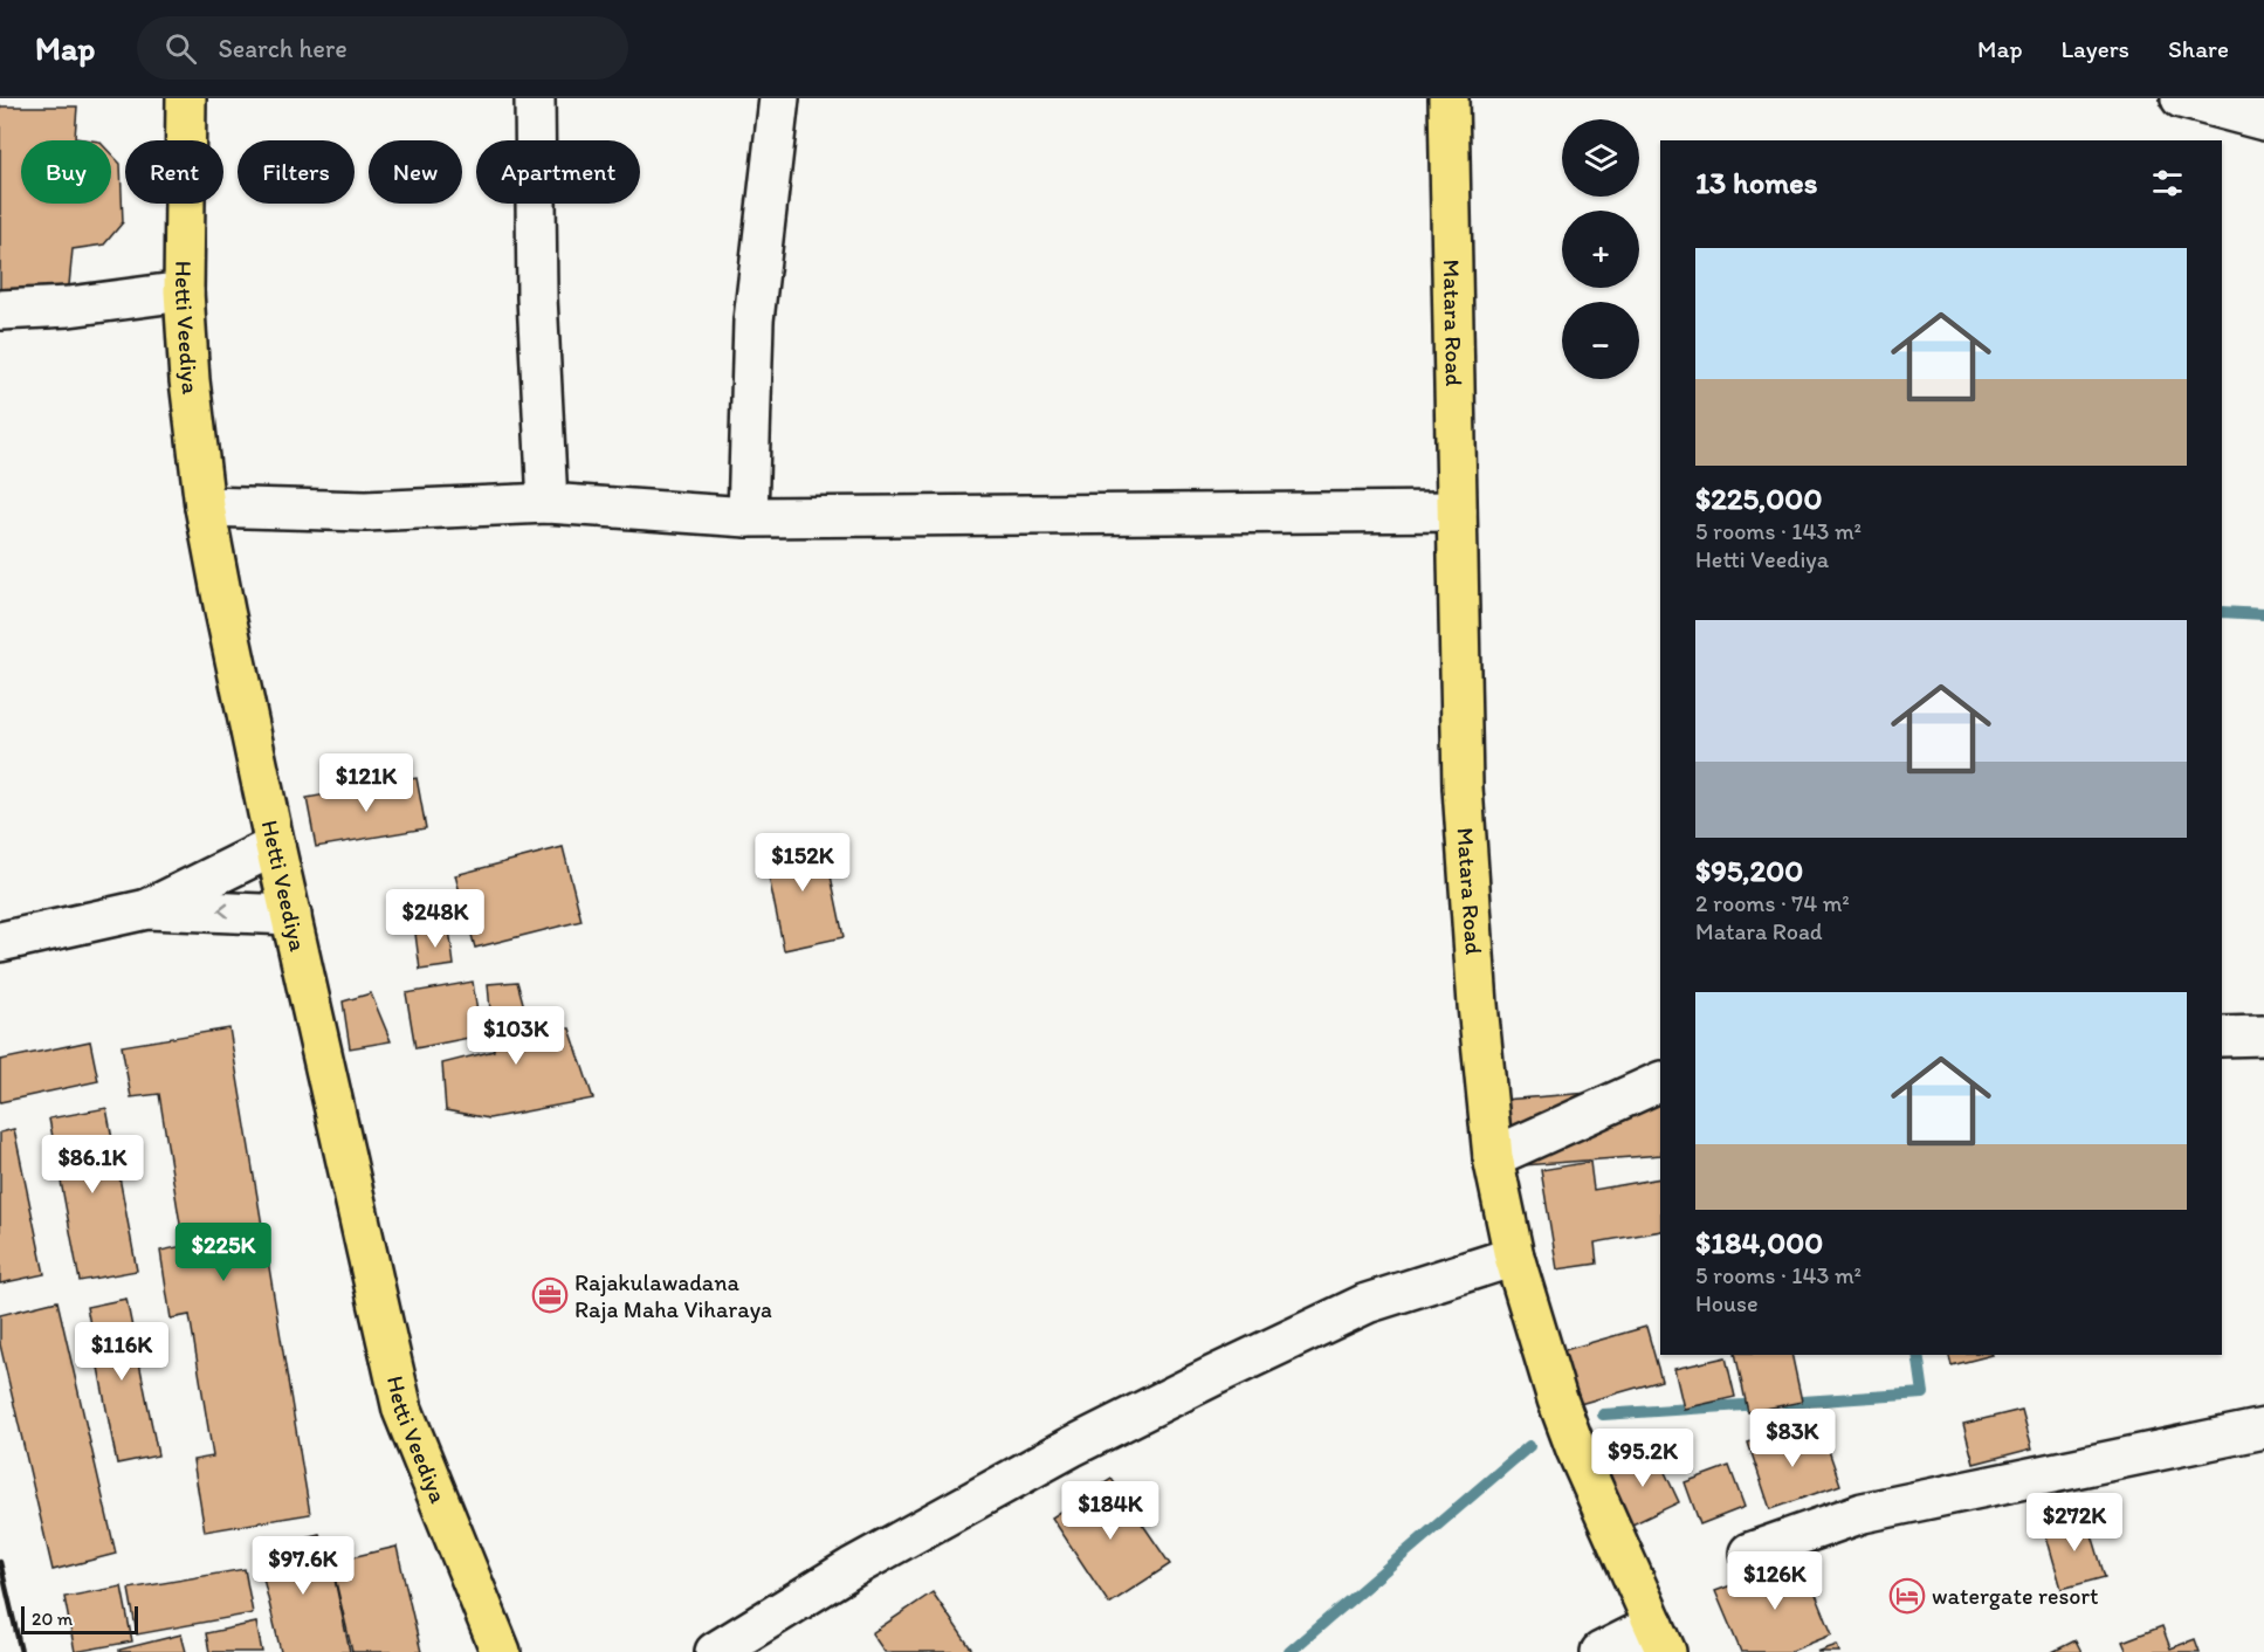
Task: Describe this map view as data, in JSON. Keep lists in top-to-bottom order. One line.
{"streets":{"main road":["Matara Road","Hetti Veediya"]},"places":{"office":["Rajakulawadana Raja Maha Viharaya"],"hotel":["watergate resort"]},"scale_bar":"20 m","page":{"header":"Map","search":"Search here","nav":["Map","Layers","Share"],"map_buttons":["+","−"],"chip":["Buy","Rent","Filters","New","Apartment"],"heading":"13 homes","list":[{"name":"$225,000","note":"5 rooms · 143 m² · Hetti Veediya"},{"name":"$95,200","note":"2 rooms · 74 m² · Matara Road"},{"name":"$184,000","note":"5 rooms · 143 m² · House"}],"price":["$121K","$152K","$248K","$103K","$86.1K","$225K","$116K","$83K","$95.2K","$184K","$272K","$97.6K","$126K"],"scale":"20 m"}}
